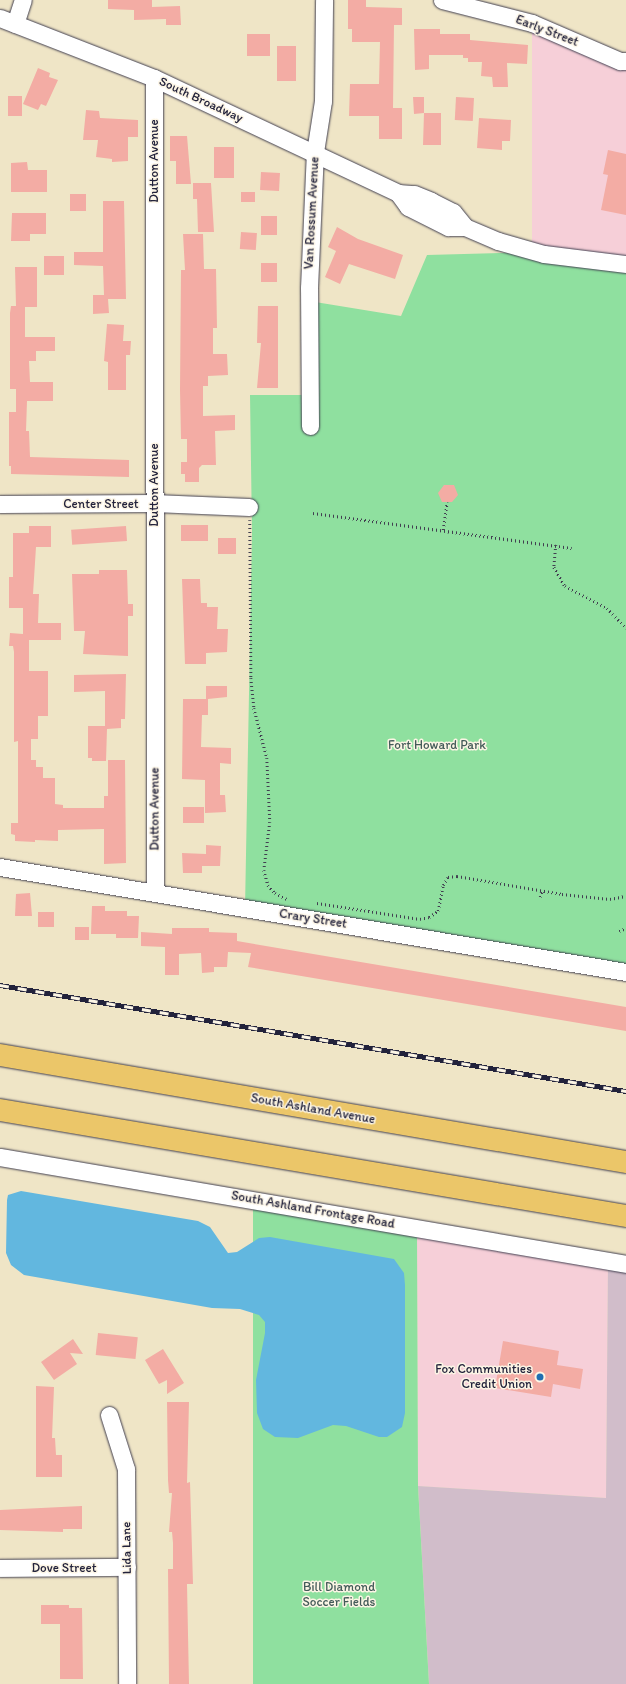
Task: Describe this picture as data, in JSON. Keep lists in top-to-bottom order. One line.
{"streets":{"main road":["South Ashland Avenue"],"street":["Early Street","South Broadway","Dutton Avenue","Van Rossum Avenue","Center Street","Crary Street","South Ashland Frontage Road","Lida Lane","Dove Street"]},"crossings":[["South Broadway","Dutton Avenue"],["South Broadway","Van Rossum Avenue"],["Dutton Avenue","Center Street"],["Dutton Avenue","Crary Street"],["Lida Lane","Dove Street"]],"parks":["Fort Howard Park","Bill Diamond Soccer Fields"],"places":["Fox Communities Credit Union"]}
